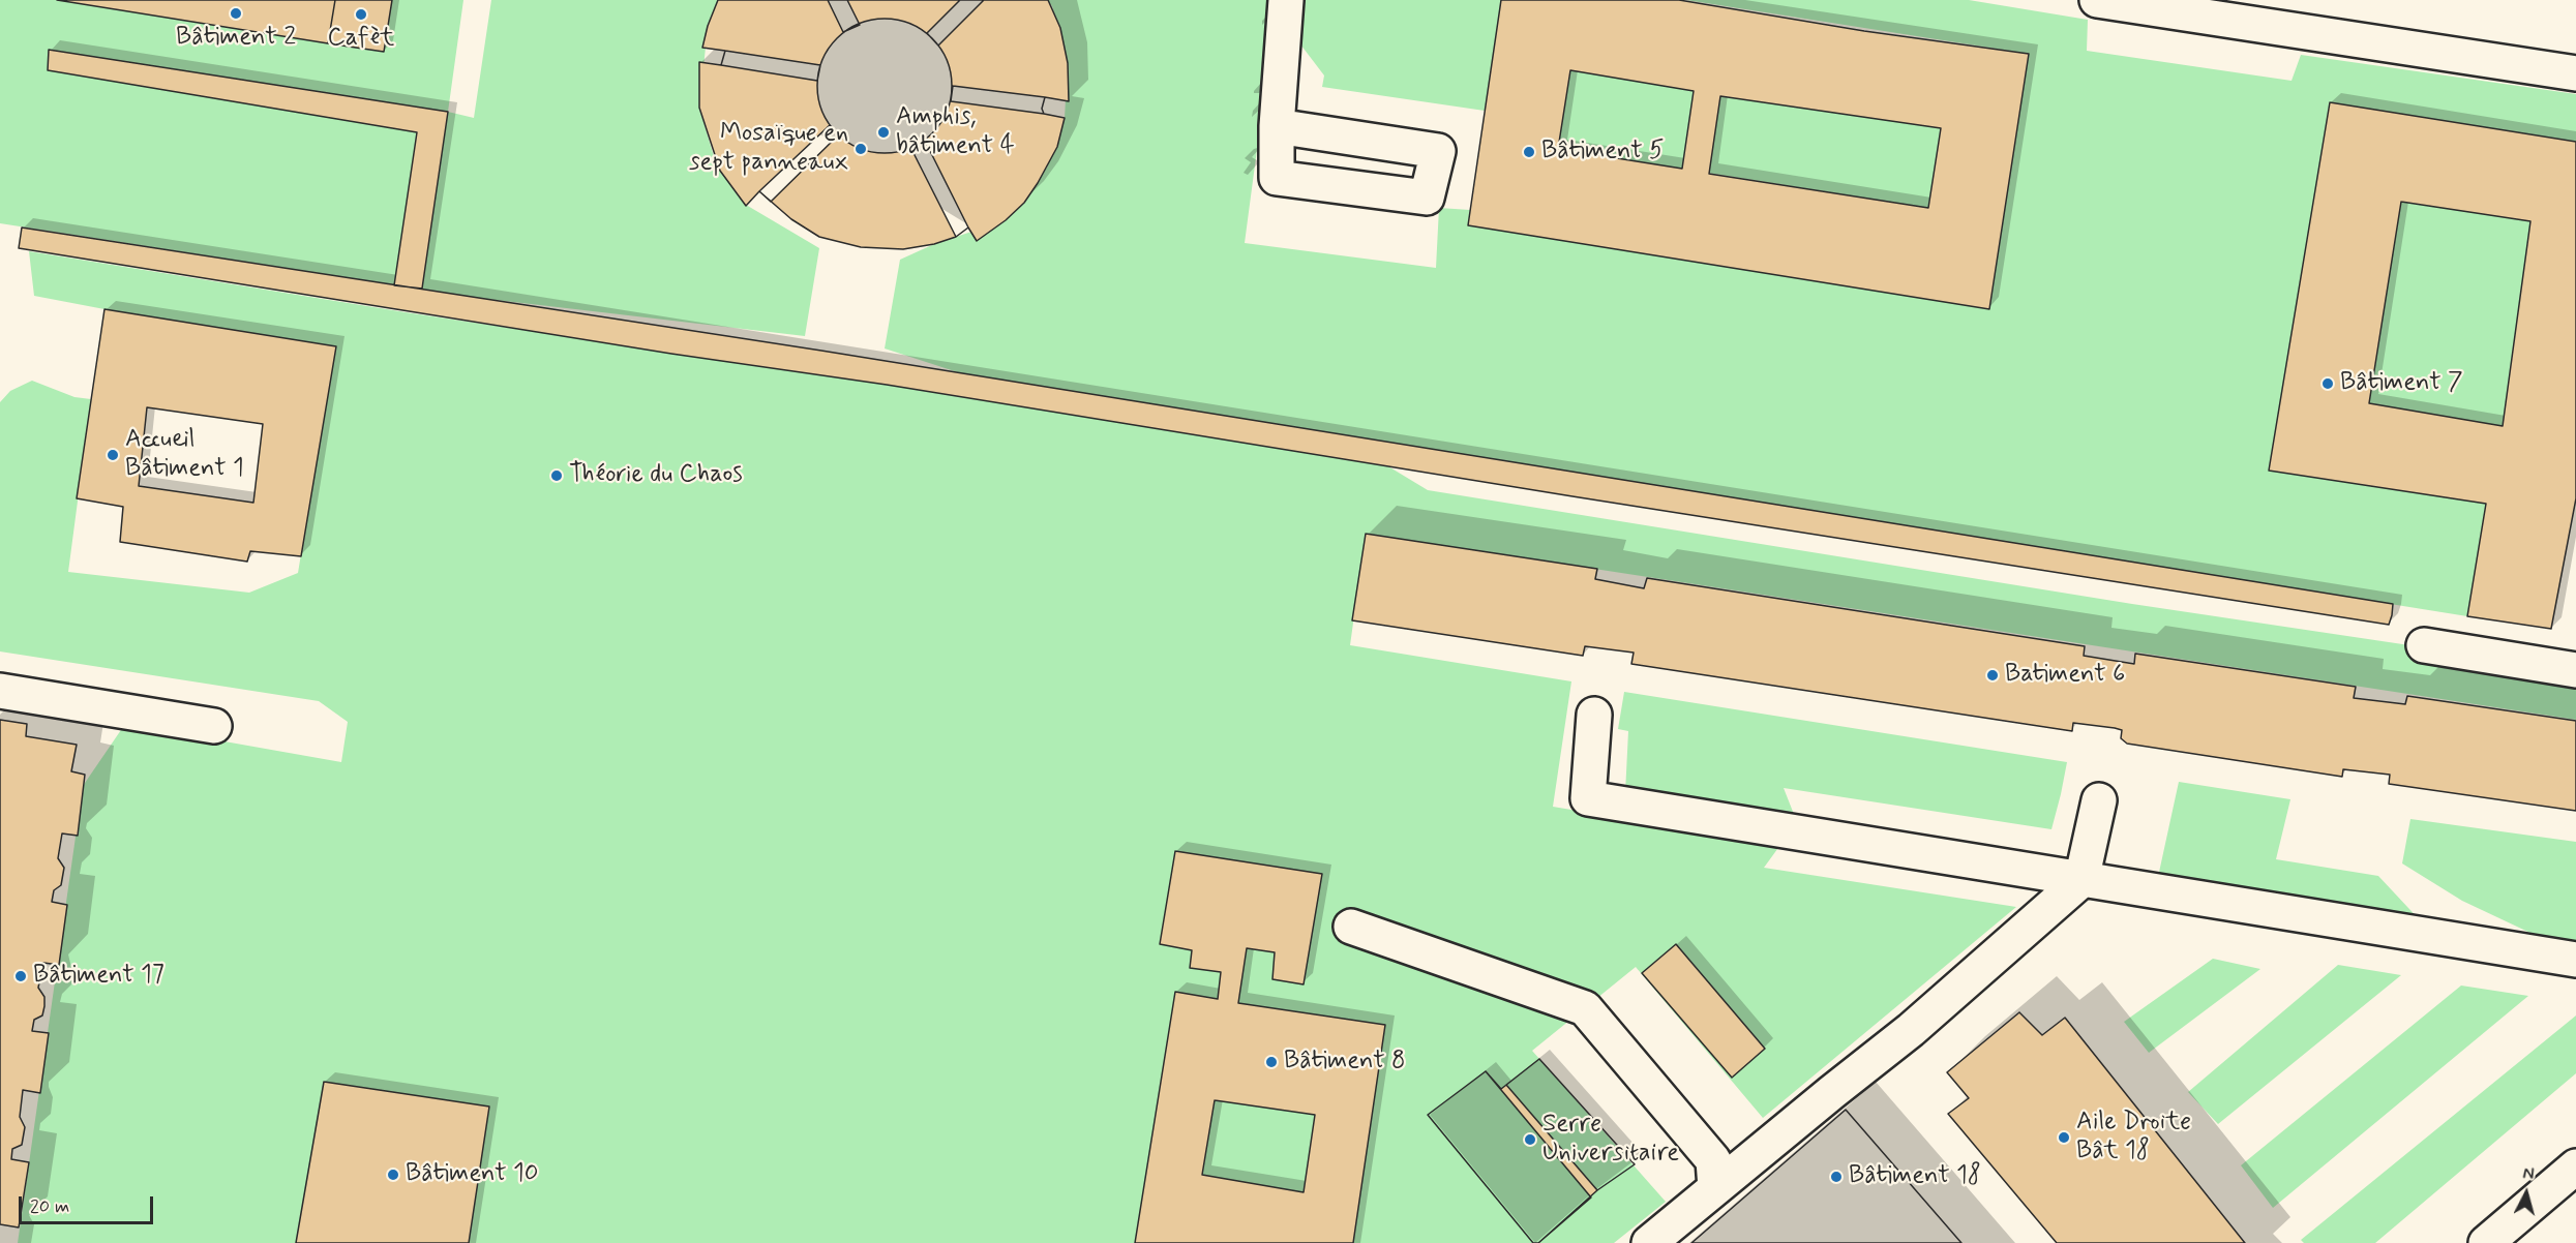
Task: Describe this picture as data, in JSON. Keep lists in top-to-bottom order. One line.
{"places":["Bâtiment 2","Cafèt","Amphis, bâtiment 4","Mosaïque en sept panneaux","Bâtiment 5","Bâtiment 7","Accueil Bâtiment 1","Théorie du Chaos","Batiment 6","Bâtiment 17","Bâtiment 8","Aile Droite Bât 18","Serre Universitaire","Bâtiment 10","Bâtiment 18"],"scale_bar":"20 m","north":"top"}
